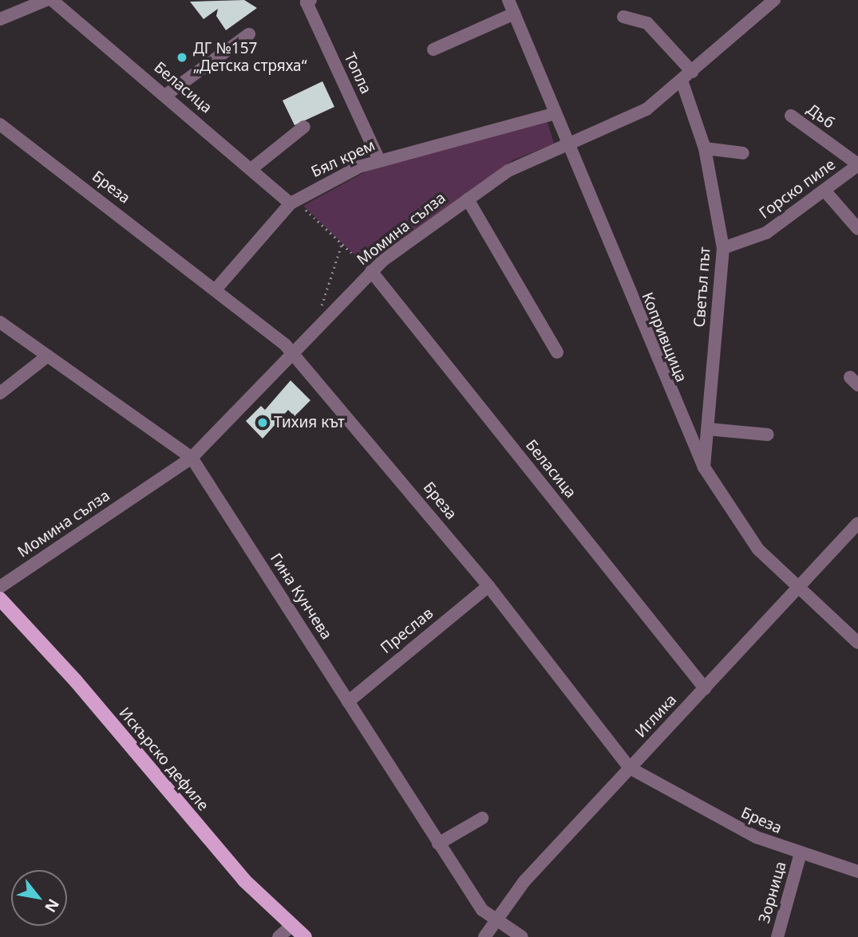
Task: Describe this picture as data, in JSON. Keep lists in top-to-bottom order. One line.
{"streets":{"main road":["Искърско дефиле"],"street":["Топла","Беласица","Дъб","Бял крем","Бреза","Горско пиле","Момина сълза","Светъл път","Копривщица","Гина Кунчева","Преслав","Иглика","Зорница"]},"crossings":[["Топла","Бял крем"],["Беласица","Бял крем"],["Беласица","Момина сълза"],["Беласица","Иглика"],["Дъб","Горско пиле"],["Бял крем","Бреза"],["Бял крем","Копривщица"],["Бреза","Момина сълза"],["Бреза","Преслав"],["Бреза","Иглика"],["Бреза","Зорница"],["Горско пиле","Светъл път"],["Момина сълза","Светъл път"],["Момина сълза","Копривщица"],["Момина сълза","Гина Кунчева"],["Светъл път","Копривщица"],["Копривщица","Иглика"],["Гина Кунчева","Преслав"],["Гина Кунчева","Иглика"]],"places":["ДГ №157 „Детска стряха“","Тихия кът"],"north":"bottom right"}
